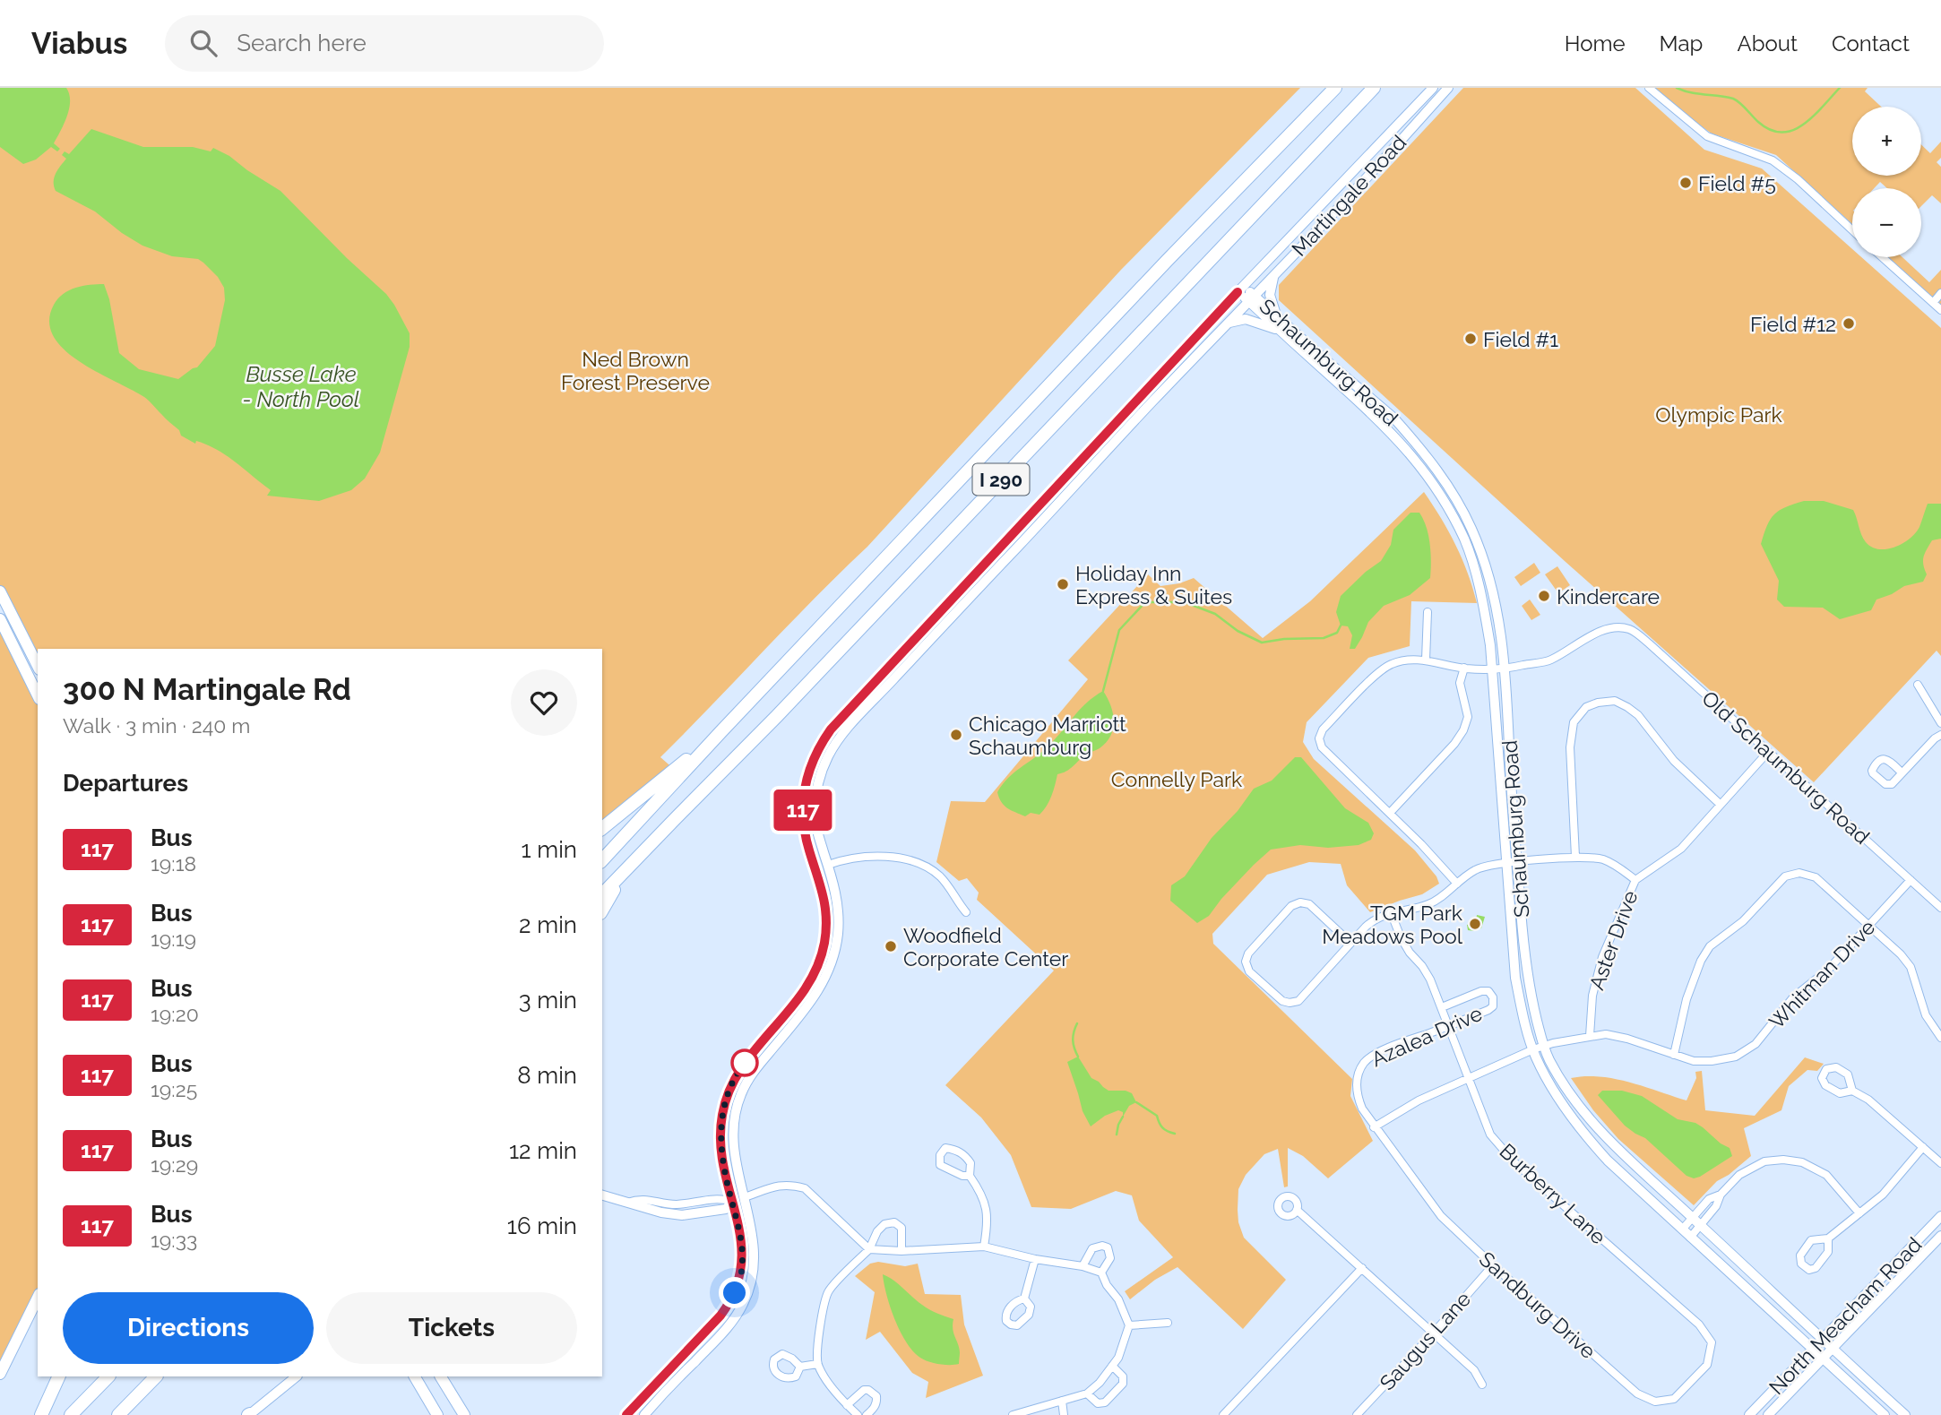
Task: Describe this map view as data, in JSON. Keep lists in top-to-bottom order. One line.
{"streets":{"highway":["I 290"],"street":["Martingale Road","Schaumburg Road","Old Schaumburg Road","Aster Drive","Whitman Drive","Azalea Drive","Burberry Lane","Sandburg Drive","North Meacham Road","Saugus Lane"]},"crossings":[["Martingale Road","Schaumburg Road"],["Schaumburg Road","Old Schaumburg Road"],["Schaumburg Road","Whitman Drive"],["Schaumburg Road","North Meacham Road"],["Old Schaumburg Road","Aster Drive"],["Old Schaumburg Road","Whitman Drive"],["Aster Drive","Whitman Drive"],["Whitman Drive","Azalea Drive"],["Whitman Drive","Burberry Lane"],["Whitman Drive","Sandburg Drive"],["Azalea Drive","Burberry Lane"],["Azalea Drive","Sandburg Drive"],["Burberry Lane","Sandburg Drive"],["Sandburg Drive","Saugus Lane"]],"water":["Busse Lake - North Pool"],"parks":["Ned Brown Forest Preserve","Olympic Park","Connelly Park"],"places":["Field #5","Field #12","Field #1","Holiday Inn Express & Suites","Kindercare","Chicago Marriott Schaumburg","TGM Park Meadows Pool","Woodfield Corporate Center"],"lines":["bus line 117"],"page":{"header":"Viabus","search":"Search here","nav":["Home","Map","About","Contact"],"on_map":"117","map_buttons":["+","−"],"heading":[["300 N Martingale Rd","Walk · 3 min · 240 m"],"Departures"],"list":[{"mark":"117","name":"Bus","note":"19:18","value":"1 min"},{"mark":"117","name":"Bus","note":"19:19","value":"2 min"},{"mark":"117","name":"Bus","note":"19:20","value":"3 min"},{"mark":"117","name":"Bus","note":"19:25","value":"8 min"},{"mark":"117","name":"Bus","note":"19:29","value":"12 min"},{"mark":"117","name":"Bus","note":"19:33","value":"16 min"}],"buttons":["Directions","Tickets"]}}
